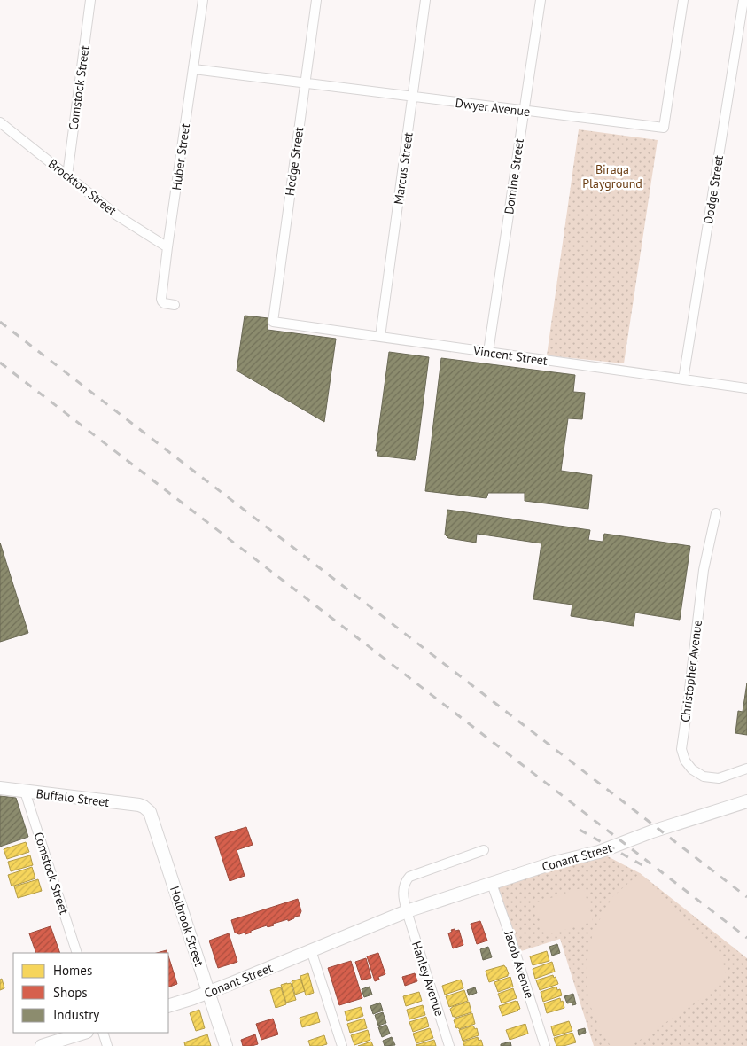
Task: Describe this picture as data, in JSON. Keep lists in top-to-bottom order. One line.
{"streets":{"main road":["Buffalo Street","Conant Street","Holbrook Street"],"street":["Comstock Street","Dwyer Avenue","Huber Street","Hedge Street","Marcus Street","Domine Street","Brockton Street","Dodge Street","Vincent Street","Christopher Avenue","Jacob Avenue","Hanley Avenue"]},"crossings":[["Comstock Street","Brockton Street"],["Comstock Street","Buffalo Street"],["Dwyer Avenue","Huber Street"],["Dwyer Avenue","Hedge Street"],["Dwyer Avenue","Marcus Street"],["Dwyer Avenue","Domine Street"],["Huber Street","Brockton Street"],["Hedge Street","Vincent Street"],["Marcus Street","Vincent Street"],["Domine Street","Vincent Street"],["Dodge Street","Vincent Street"],["Buffalo Street","Holbrook Street"],["Conant Street","Holbrook Street"],["Conant Street","Jacob Avenue"],["Conant Street","Hanley Avenue"]],"parks":["Biraga Playground"],"legend":["Homes","Shops","Industry"]}
